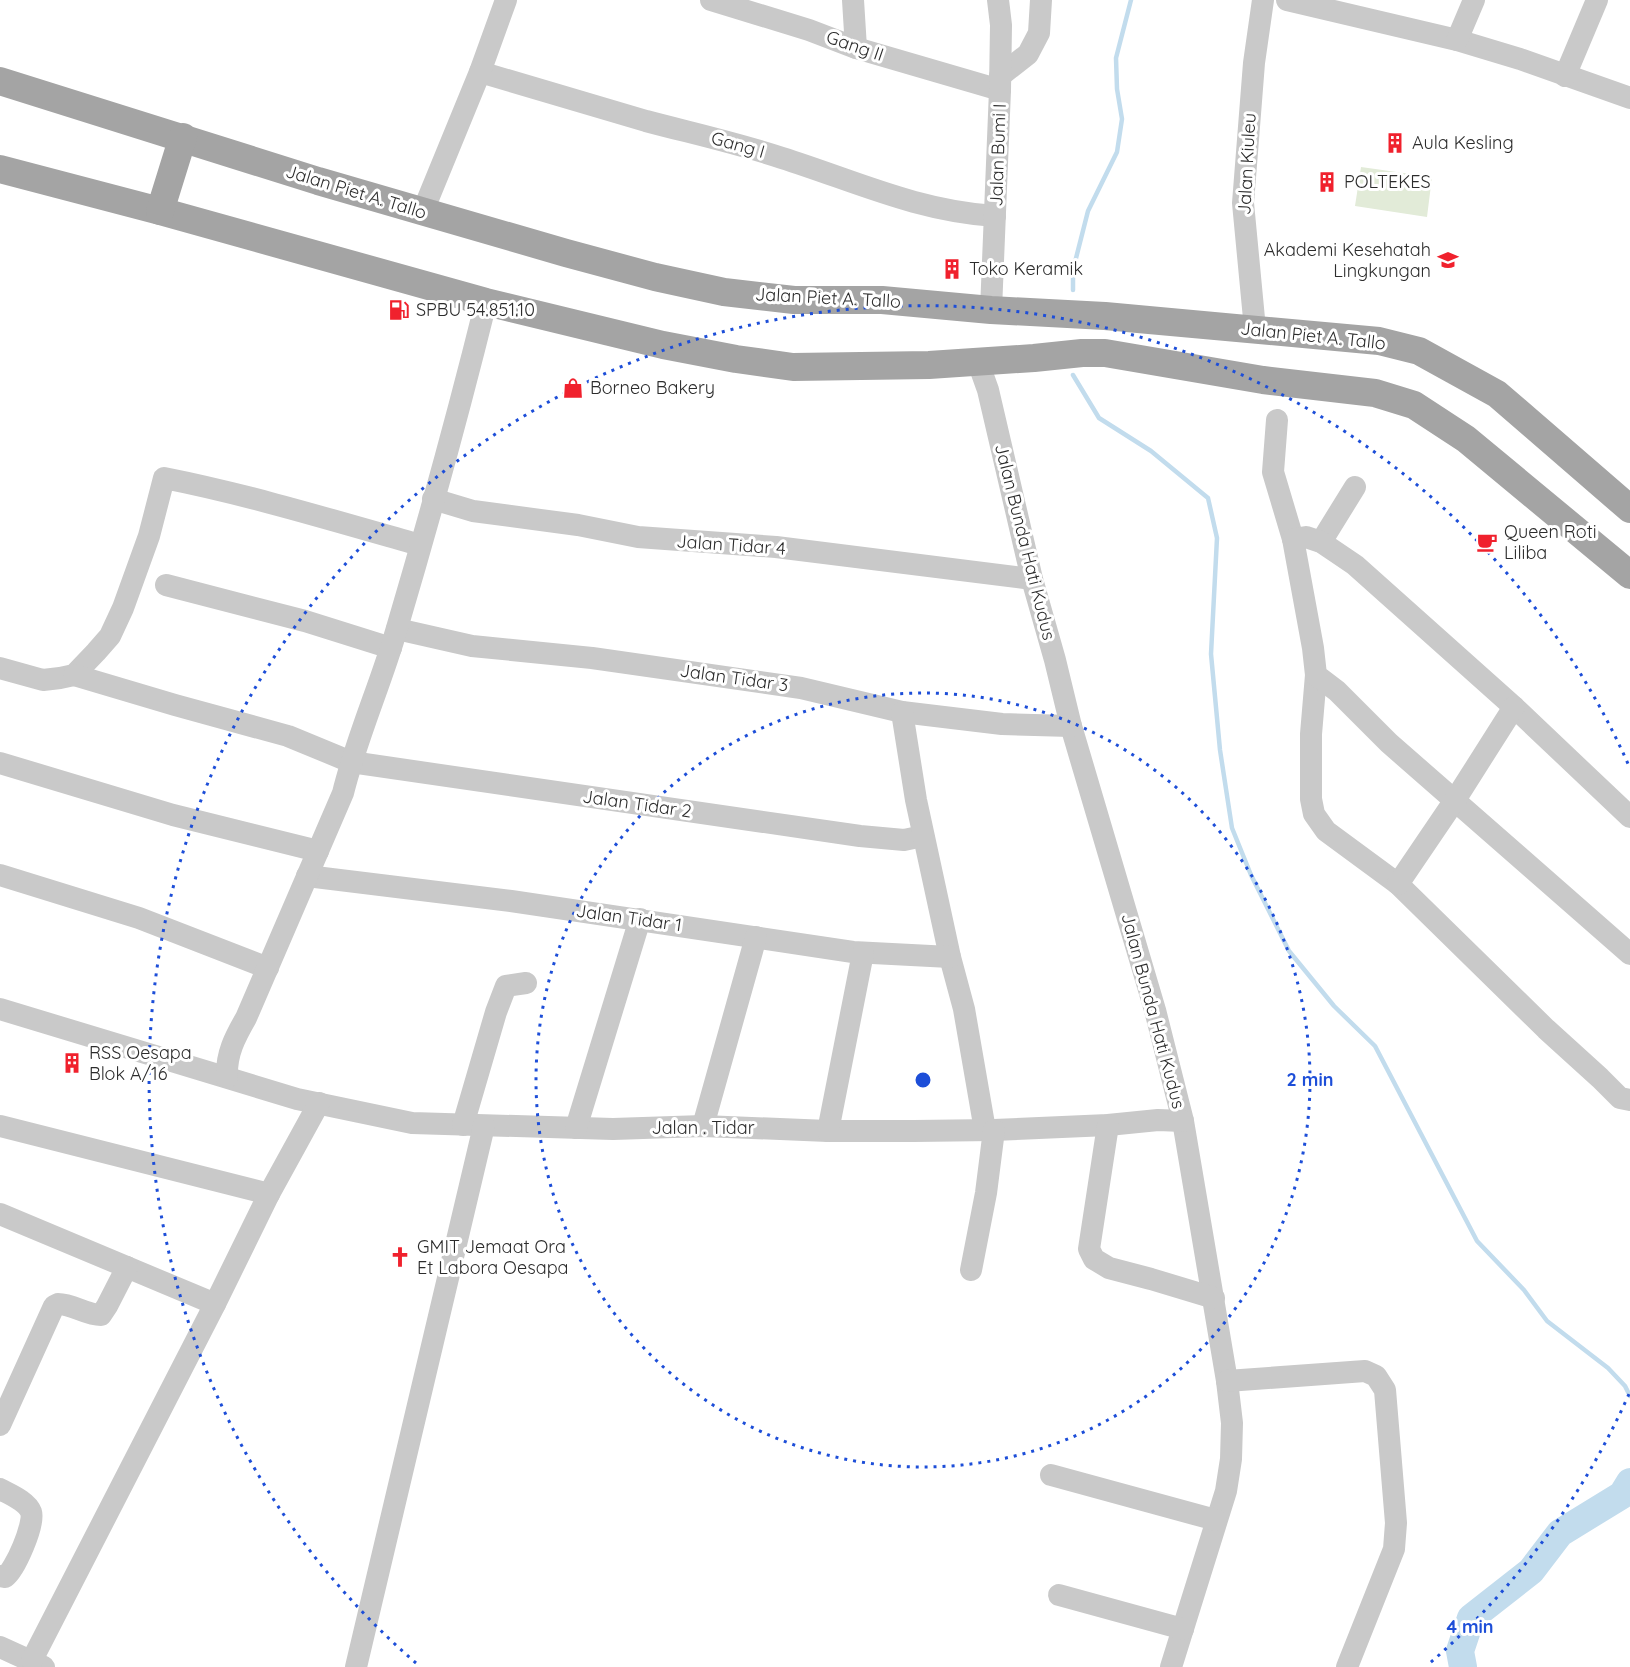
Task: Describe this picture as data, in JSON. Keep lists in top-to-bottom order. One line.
{"streets":{"main road":["Jalan Piet A. Tallo"],"street":["Gang II","Gang I","Jalan Bumi I","Jalan Kiuleu","Jalan Bunda Hati Kudus","Jalan Tidar 4","Jalan Tidar 3","Jalan Tidar 2","Jalan Tidar 1","Jalan . Tidar"]},"crossings":[["Gang II","Jalan Bumi I"],["Gang I","Jalan Bumi I"],["Jalan Bumi I","Jalan Piet A. Tallo"],["Jalan Kiuleu","Jalan Piet A. Tallo"],["Jalan Bunda Hati Kudus","Jalan Tidar 4"],["Jalan Bunda Hati Kudus","Jalan Tidar 3"],["Jalan Bunda Hati Kudus","Jalan . Tidar"]],"places":{"building":["Aula Kesling","POLTEKES","Toko Keramik","RSS Oesapa Blok A/16"],"school or university":["Akademi Kesehatah Lingkungan"],"fuel station":["SPBU 54.851.10"],"shop":["Borneo Bakery"],"cafe":["Queen Roti Liliba"],"church":["GMIT Jemaat Ora Et Labora Oesapa"]},"rings":["2 min","4 min"]}
